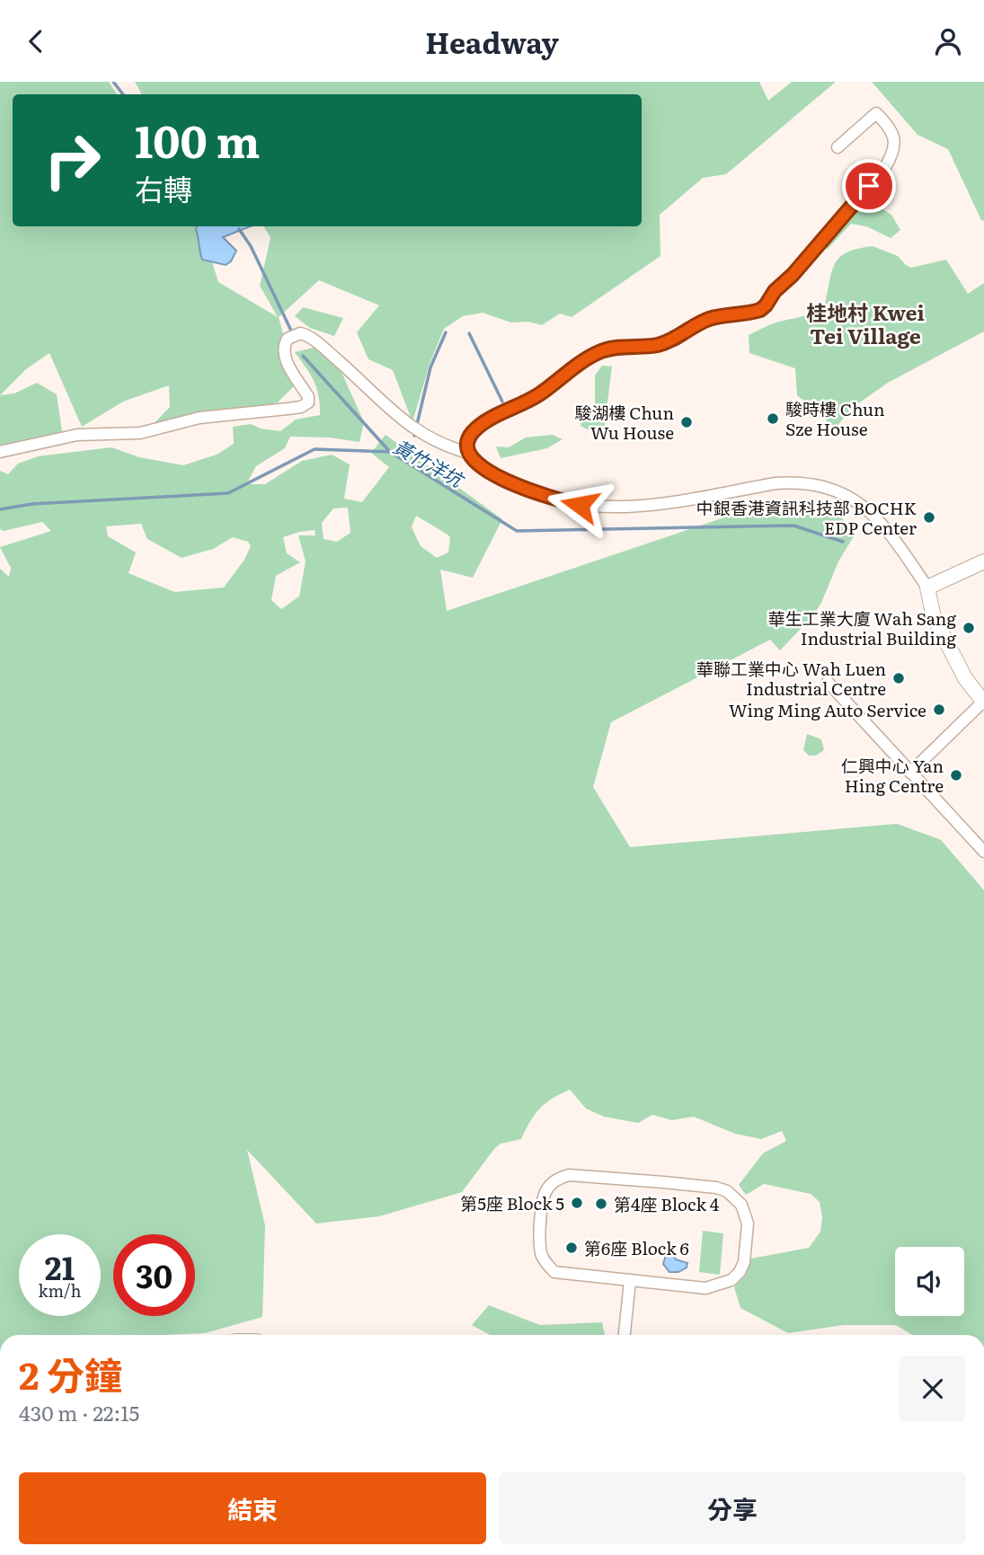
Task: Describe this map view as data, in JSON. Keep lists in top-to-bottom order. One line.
{"districts":["桂地村 Kwei Tei Village"],"water":["黃竹洋坑"],"places":["駿時樓 Chun Sze House","駿湖樓 Chun Wu House","中銀香港資訊科技部 BOCHK EDP Center","華生工業大廈 Wah Sang Industrial Building","華聯工業中心 Wah Luen Industrial Centre","Wing Ming Auto Service","仁興中心 Yan Hing Centre","第5座 Block 5","第4座 Block 4","第6座 Block 6"],"page":{"header":"Headway","turn":["100 m","右轉"],"speed":"21 km/h","limit":"30","heading":["2 分鐘","430 m · 22:15"],"buttons":["結束","分享"]}}
